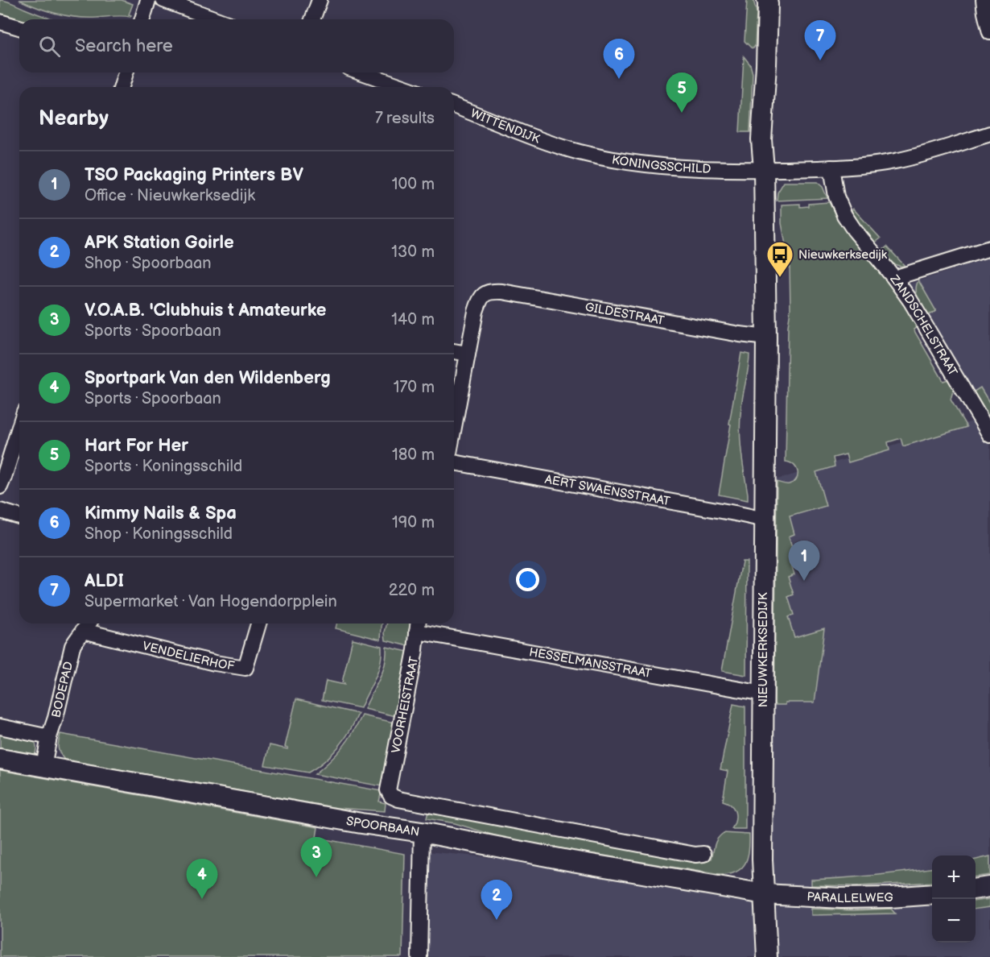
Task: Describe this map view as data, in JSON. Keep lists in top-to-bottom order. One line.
{"streets":{"street":["WITTENDIJK","KONINGSSCHILD","GILDESTRAAT","ZANDSCHELSTRAAT","AERT SWAENSSTRAAT","NIEUWKERKSEDIJK","VENDELIERHOF","HESSELMANSSTRAAT","BODEPAD","VOORHEISTRAAT","SPOORBAAN","PARALLELWEG"]},"crossings":[["WITTENDIJK","KONINGSSCHILD"],["KONINGSSCHILD","ZANDSCHELSTRAAT"],["KONINGSSCHILD","NIEUWKERKSEDIJK"],["GILDESTRAAT","NIEUWKERKSEDIJK"],["AERT SWAENSSTRAAT","NIEUWKERKSEDIJK"],["NIEUWKERKSEDIJK","HESSELMANSSTRAAT"],["NIEUWKERKSEDIJK","SPOORBAAN"],["NIEUWKERKSEDIJK","PARALLELWEG"],["VENDELIERHOF","BODEPAD"],["HESSELMANSSTRAAT","VOORHEISTRAAT"],["BODEPAD","SPOORBAAN"],["SPOORBAAN","PARALLELWEG"]],"places":{"bus stop":["Nieuwkerksedijk"]},"page":{"search":"Search here","pins":["7","6","5","1","3","4","2"],"heading":["Nearby","7 results"],"list":[{"mark":"1","name":"TSO Packaging Printers BV","note":"Office · Nieuwkerksedijk","value":"100 m"},{"mark":"2","name":"APK Station Goirle","note":"Shop · Spoorbaan","value":"130 m"},{"mark":"3","name":"V.O.A.B. 'Clubhuis t Amateurke","note":"Sports · Spoorbaan","value":"140 m"},{"mark":"4","name":"Sportpark Van den Wildenberg","note":"Sports · Spoorbaan","value":"170 m"},{"mark":"5","name":"Hart For Her","note":"Sports · Koningsschild","value":"180 m"},{"mark":"6","name":"Kimmy Nails & Spa","note":"Shop · Koningsschild","value":"190 m"},{"mark":"7","name":"ALDI","note":"Supermarket · Van Hogendorpplein","value":"220 m"}],"map_buttons":["+","−"]}}
